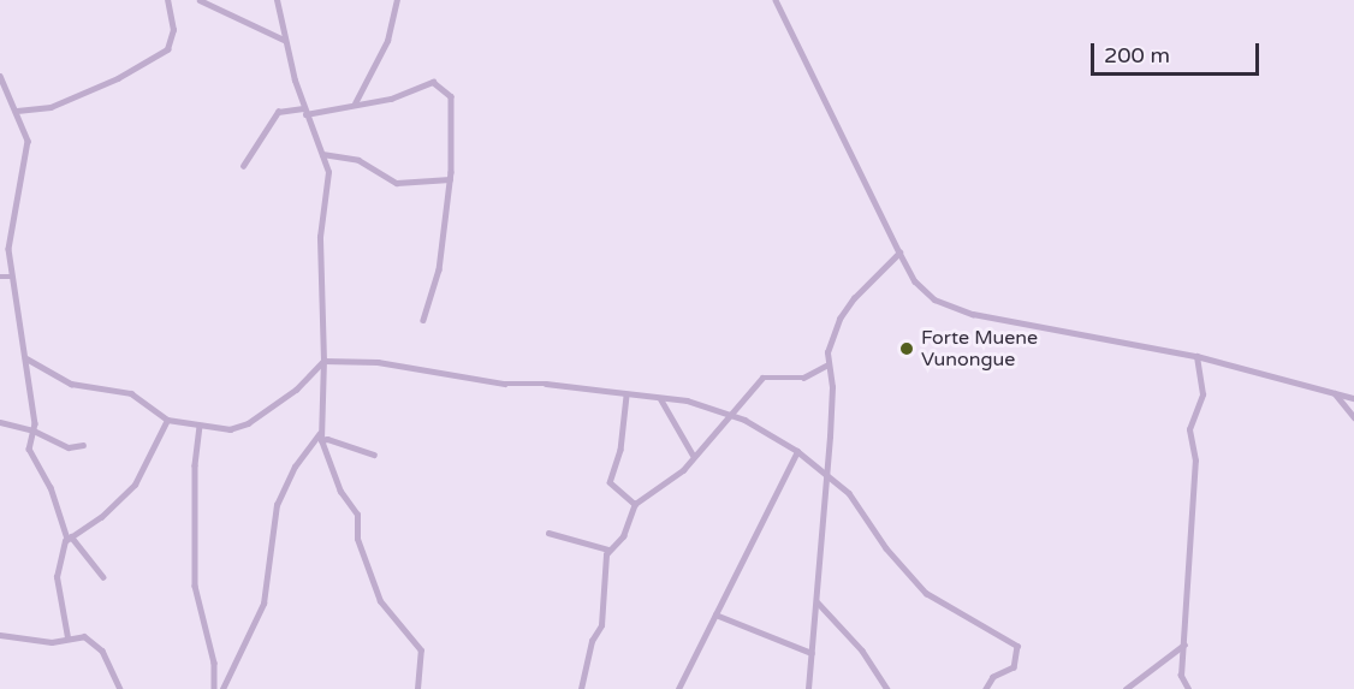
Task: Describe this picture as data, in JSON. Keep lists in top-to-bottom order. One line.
{"places":["Forte Muene Vunongue"],"scale_bar":"200 m"}
